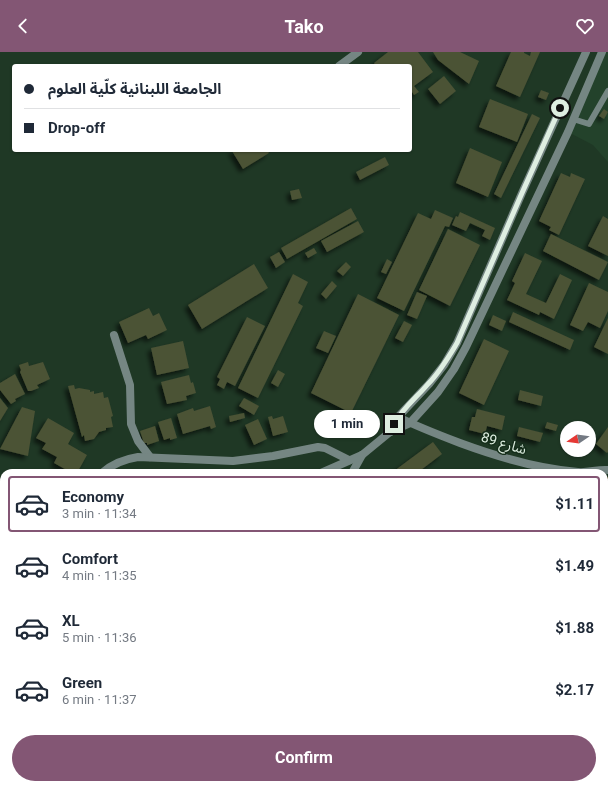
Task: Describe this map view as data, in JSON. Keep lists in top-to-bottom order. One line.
{"streets":{"street":["شارع 89"]},"north":"left","page":{"header":"Tako","banner":["الجامعة اللبنانية كلّية العلوم","Drop-off"],"bubble":"1 min","list":[{"name":"Economy","note":"3 min · 11:34","value":"$1.11"},{"name":"Comfort","note":"4 min · 11:35","value":"$1.49"},{"name":"XL","note":"5 min · 11:36","value":"$1.88"},{"name":"Green","note":"6 min · 11:37","value":"$2.17"}],"buttons":"Confirm"}}
